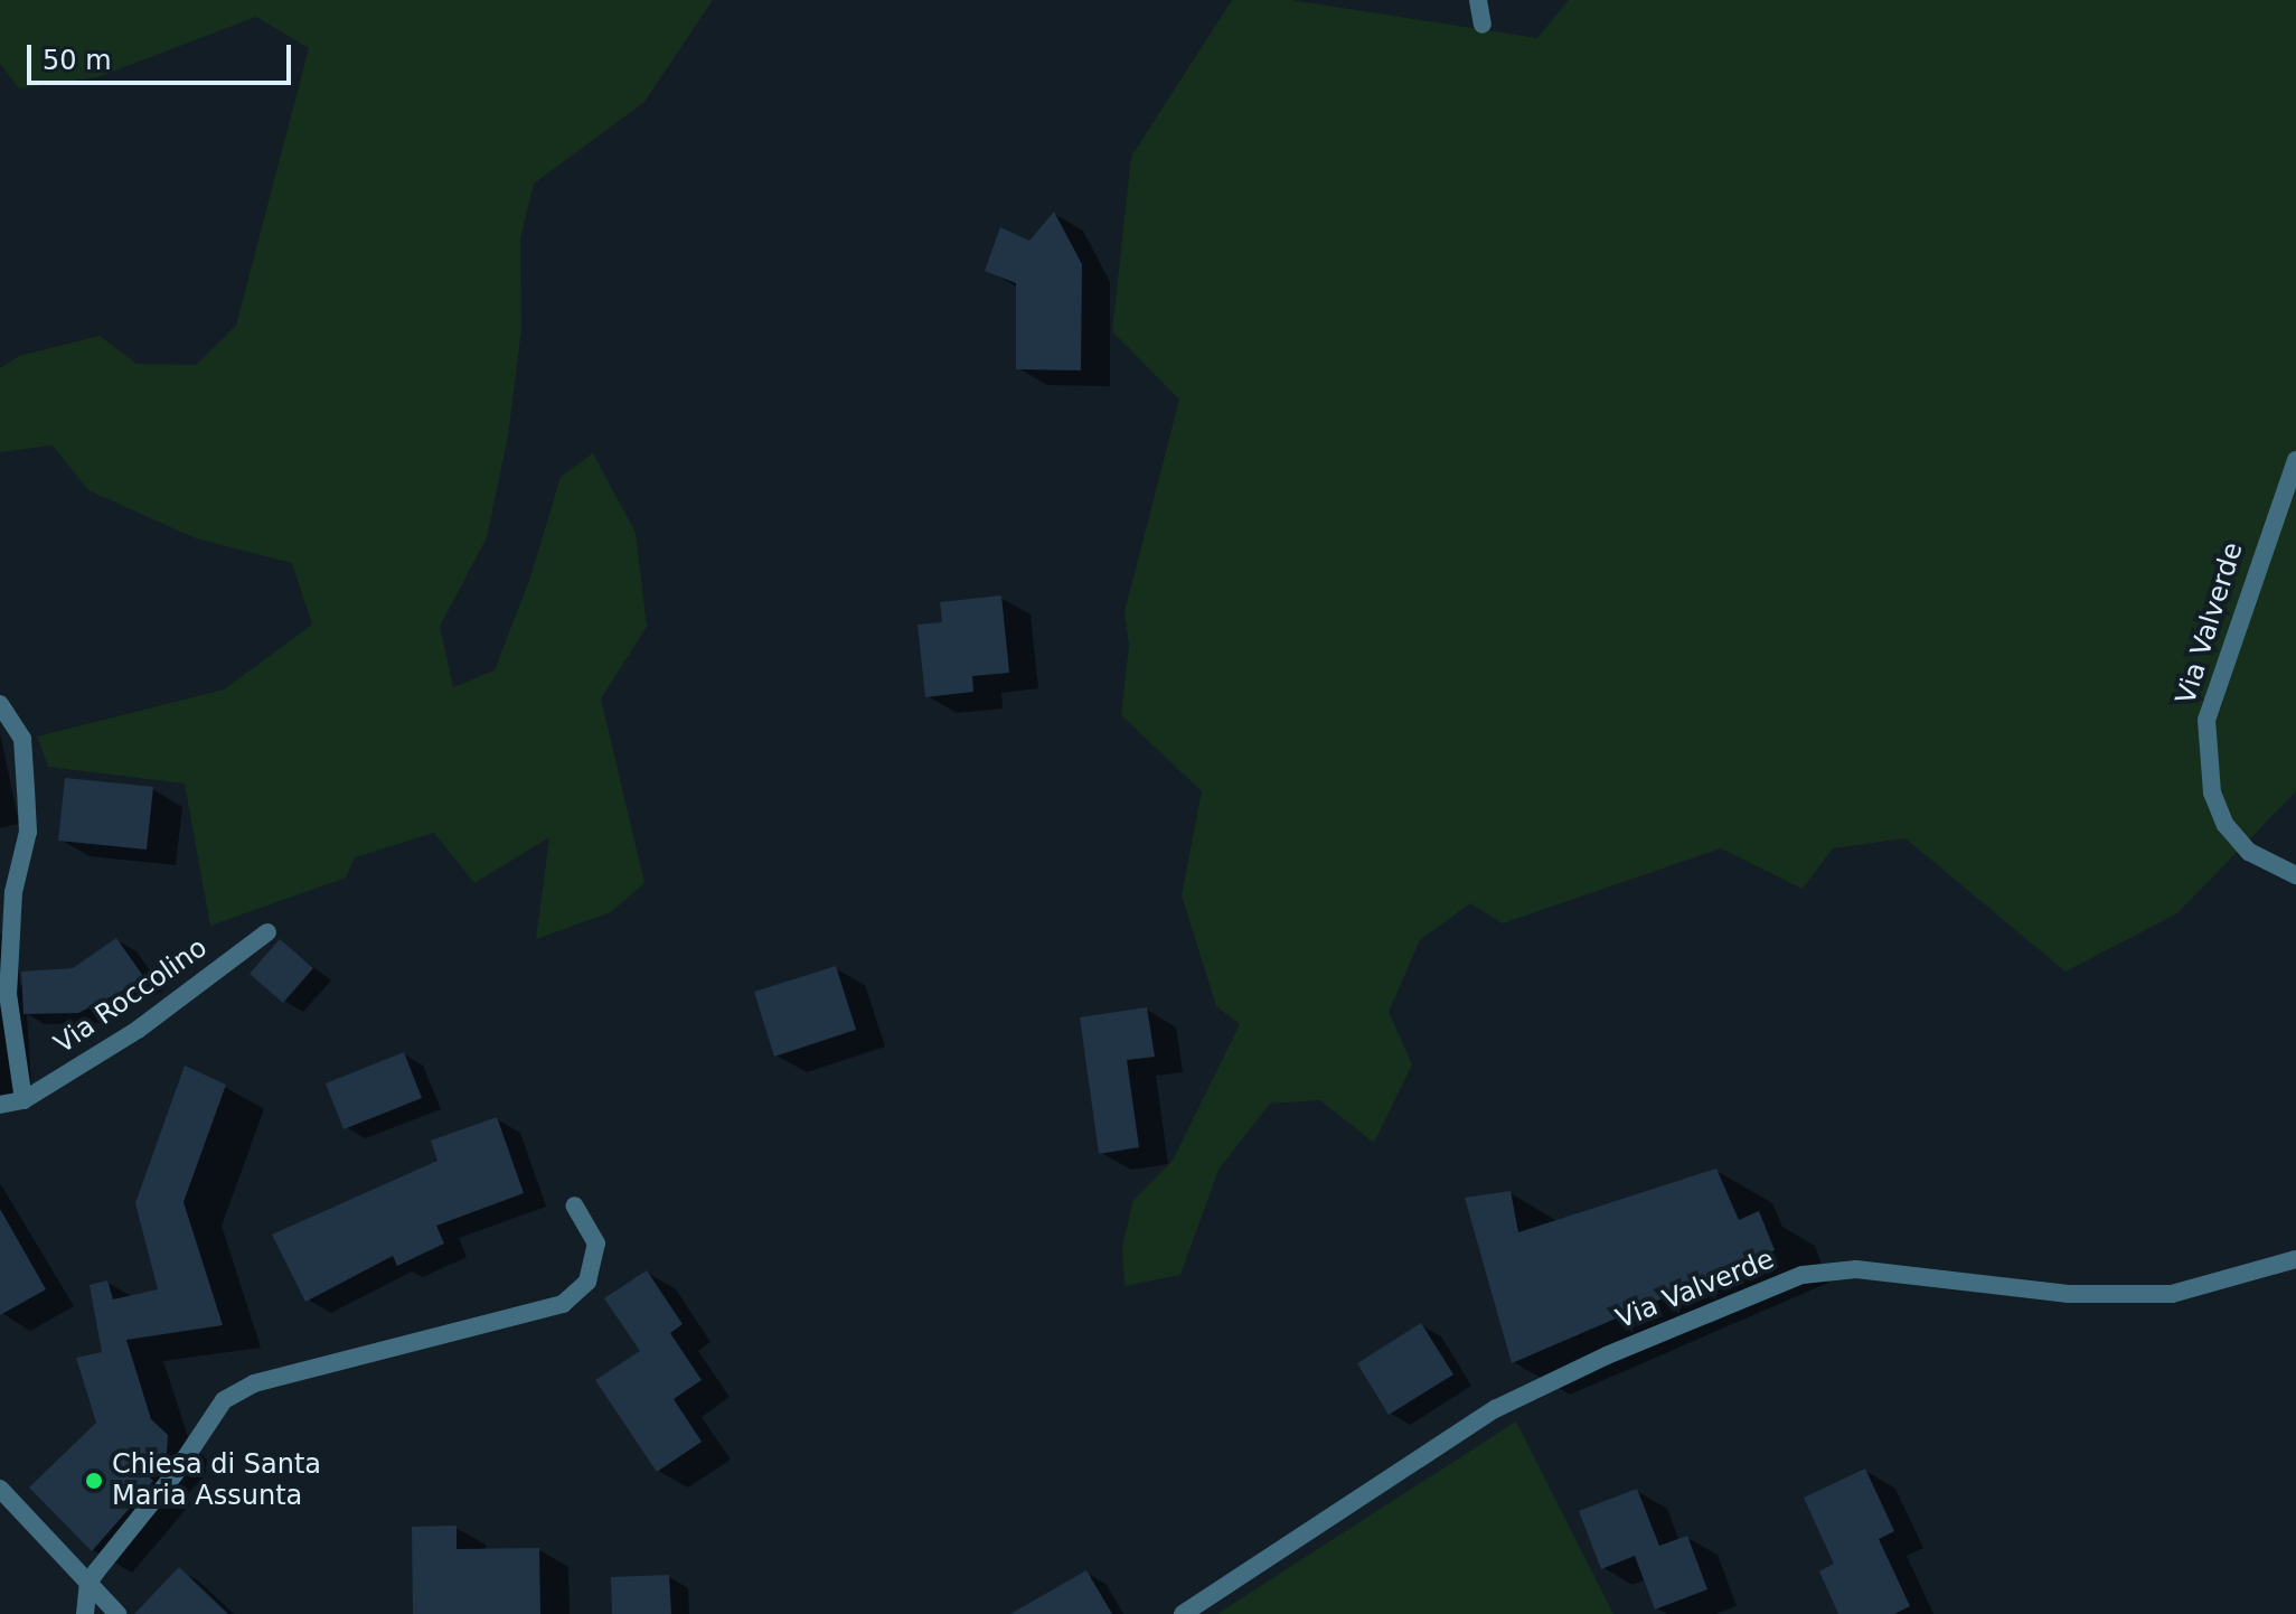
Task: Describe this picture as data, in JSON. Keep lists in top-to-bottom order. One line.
{"streets":{"street":["Via Valverde","Via Roccolino"]},"places":["Chiesa di Santa Maria Assunta"],"scale_bar":"50 m"}
